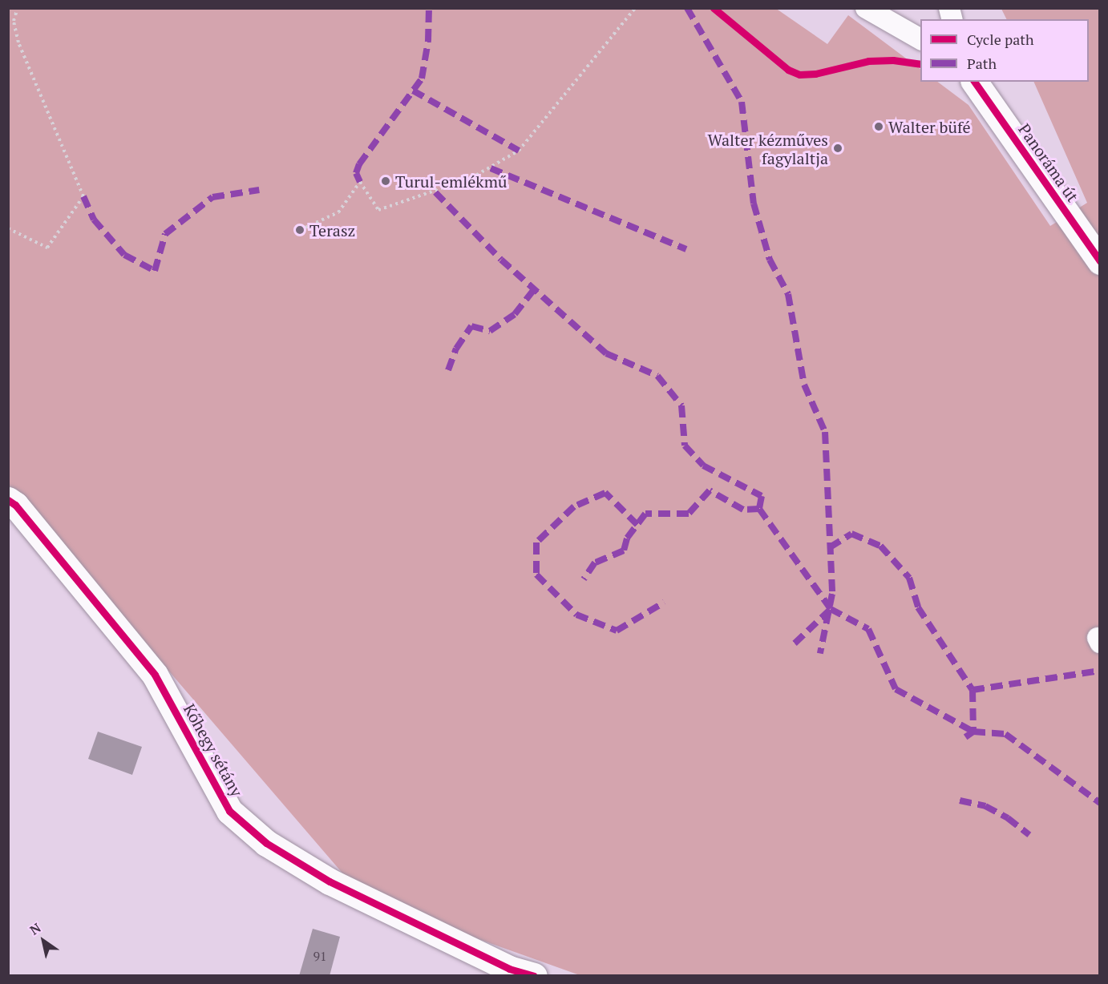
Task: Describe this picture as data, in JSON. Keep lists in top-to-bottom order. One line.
{"streets":{"street":["Panoráma út","Kőhegy sétány"]},"places":["Walter büfé","Walter kézműves fagylaltja","Turul-emlékmű","Terasz"],"house_numbers":["91"],"legend":["Cycle path","Path"],"north":"top left"}
